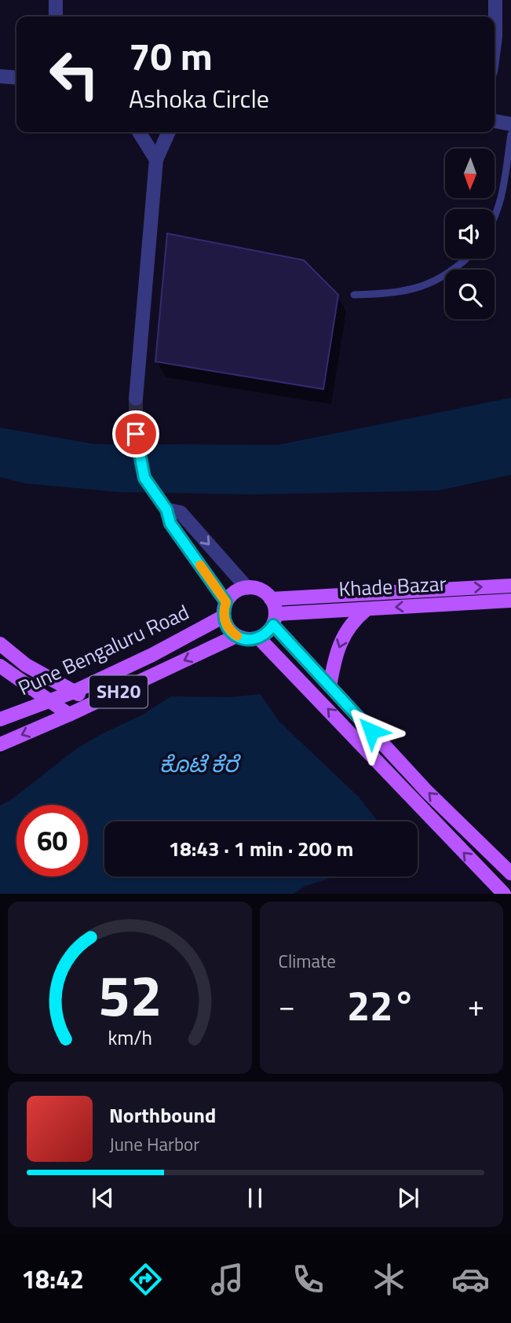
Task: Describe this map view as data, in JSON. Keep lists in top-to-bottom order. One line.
{"streets":{"main road":["Khade Bazar","Pune Bengaluru Road","SH20"]},"crossings":[["Khade Bazar","Pune Bengaluru Road"],["Khade Bazar","SH20"],["Pune Bengaluru Road","SH20"]],"water":["ಕೊಟೆ ಕೆರೆ"],"north":"bottom","page":{"turn":["70 m","Ashoka Circle"],"limit":"60","trip":"18:43 · 1 min · 200 m","tile":"Climate","heat":["−","22°","+"],"song":["Northbound","June Harbor"],"tabs":"18:42","gauge":["52","km/h"]}}
